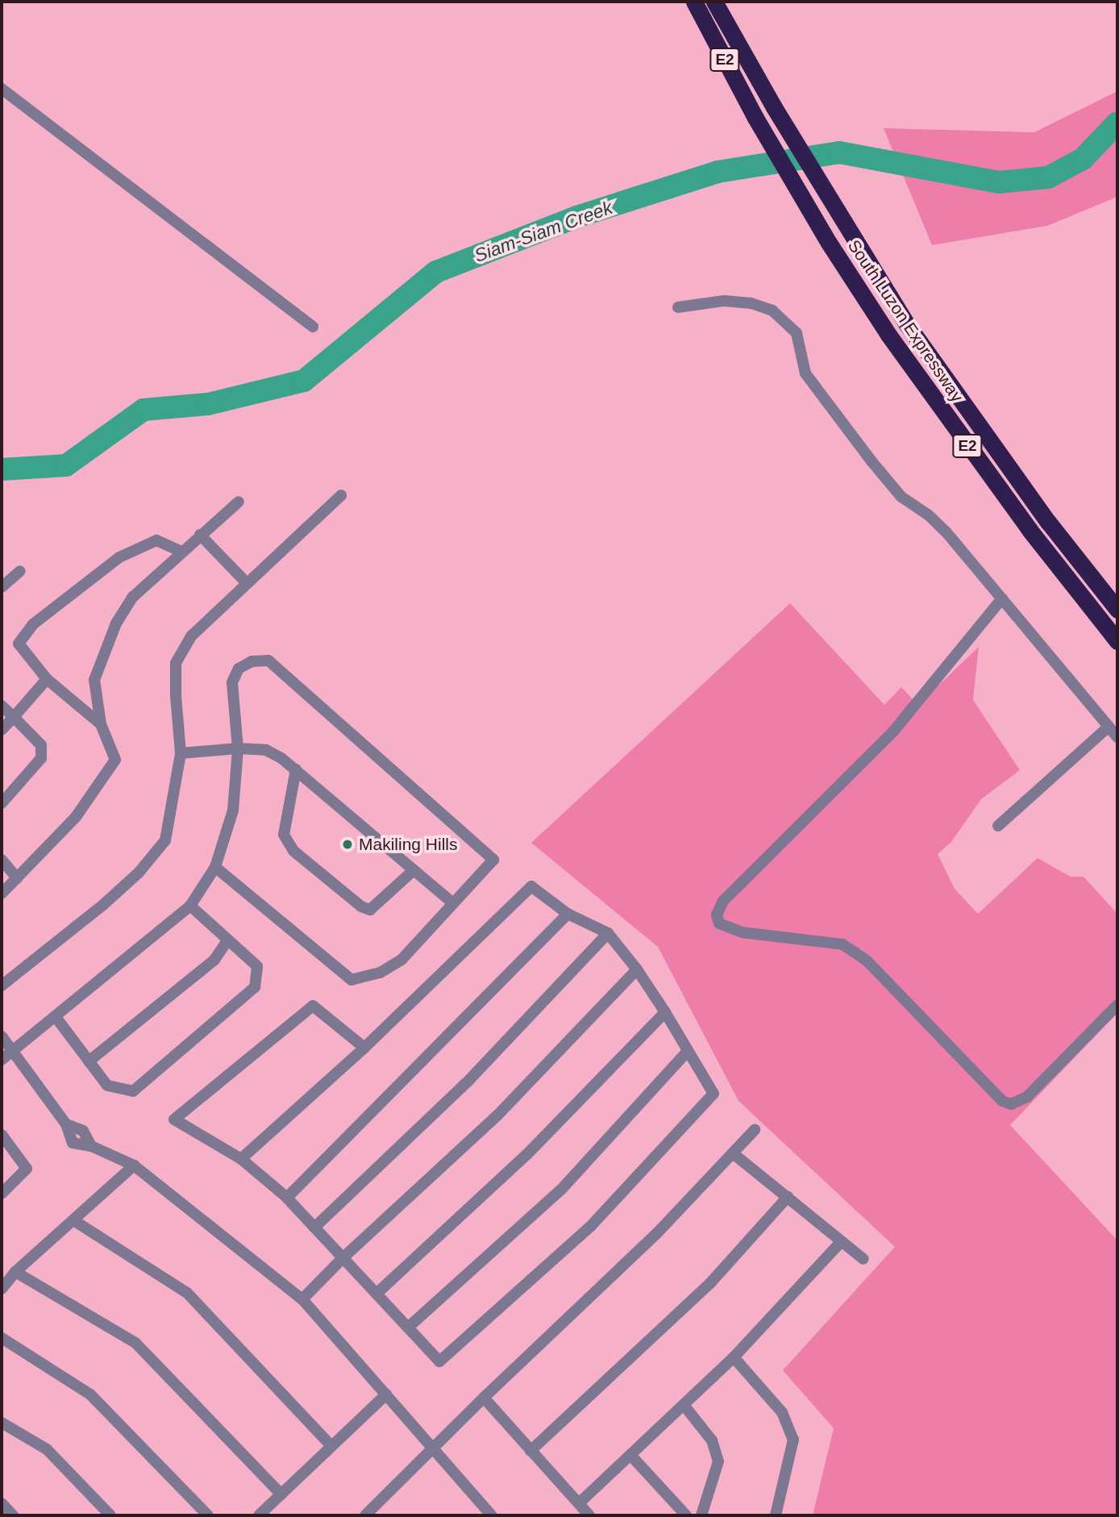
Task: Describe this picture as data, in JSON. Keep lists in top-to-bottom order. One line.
{"streets":{"highway":["E2","South Luzon Expressway"]},"water":["Siam-Siam Creek"],"places":["Makiling Hills"]}
